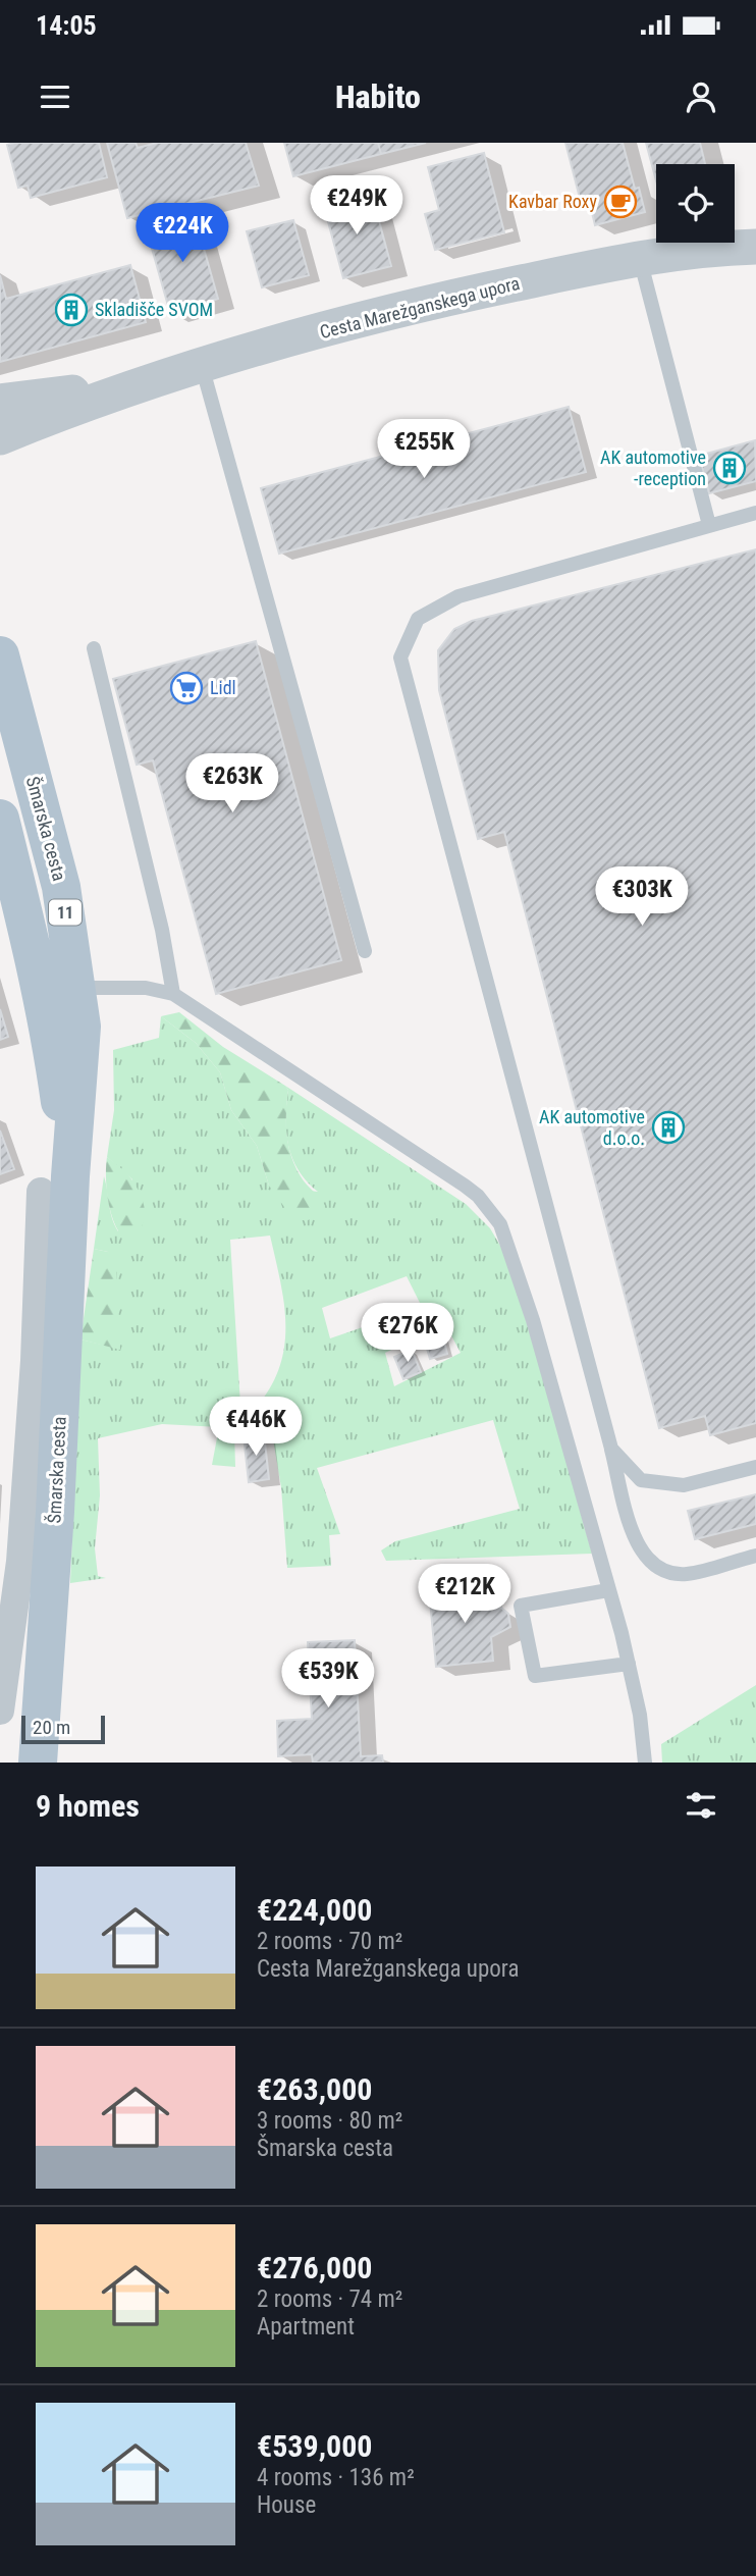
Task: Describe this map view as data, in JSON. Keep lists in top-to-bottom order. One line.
{"streets":{"main road":["Šmarska cesta","11"],"street":["Cesta Marežganskega upora"]},"places":{"cafe":["Kavbar Roxy"],"building":["Skladišče SVOM","AK automotive -reception","AK automotive d.o.o."],"supermarket":["Lidl"]},"scale_bar":"20 m","page":{"status":"14:05","header":"Habito","price":["€249K","€224K","€255K","€263K","€303K","€276K","€446K","€212K","€539K"],"scale":"20 m","heading":"9 homes","list":[{"name":"€224,000","note":"2 rooms · 70 m² · Cesta Marežganskega upora"},{"name":"€263,000","note":"3 rooms · 80 m² · Šmarska cesta"},{"name":"€276,000","note":"2 rooms · 74 m² · Apartment"},{"name":"€539,000","note":"4 rooms · 136 m² · House"}]}}
